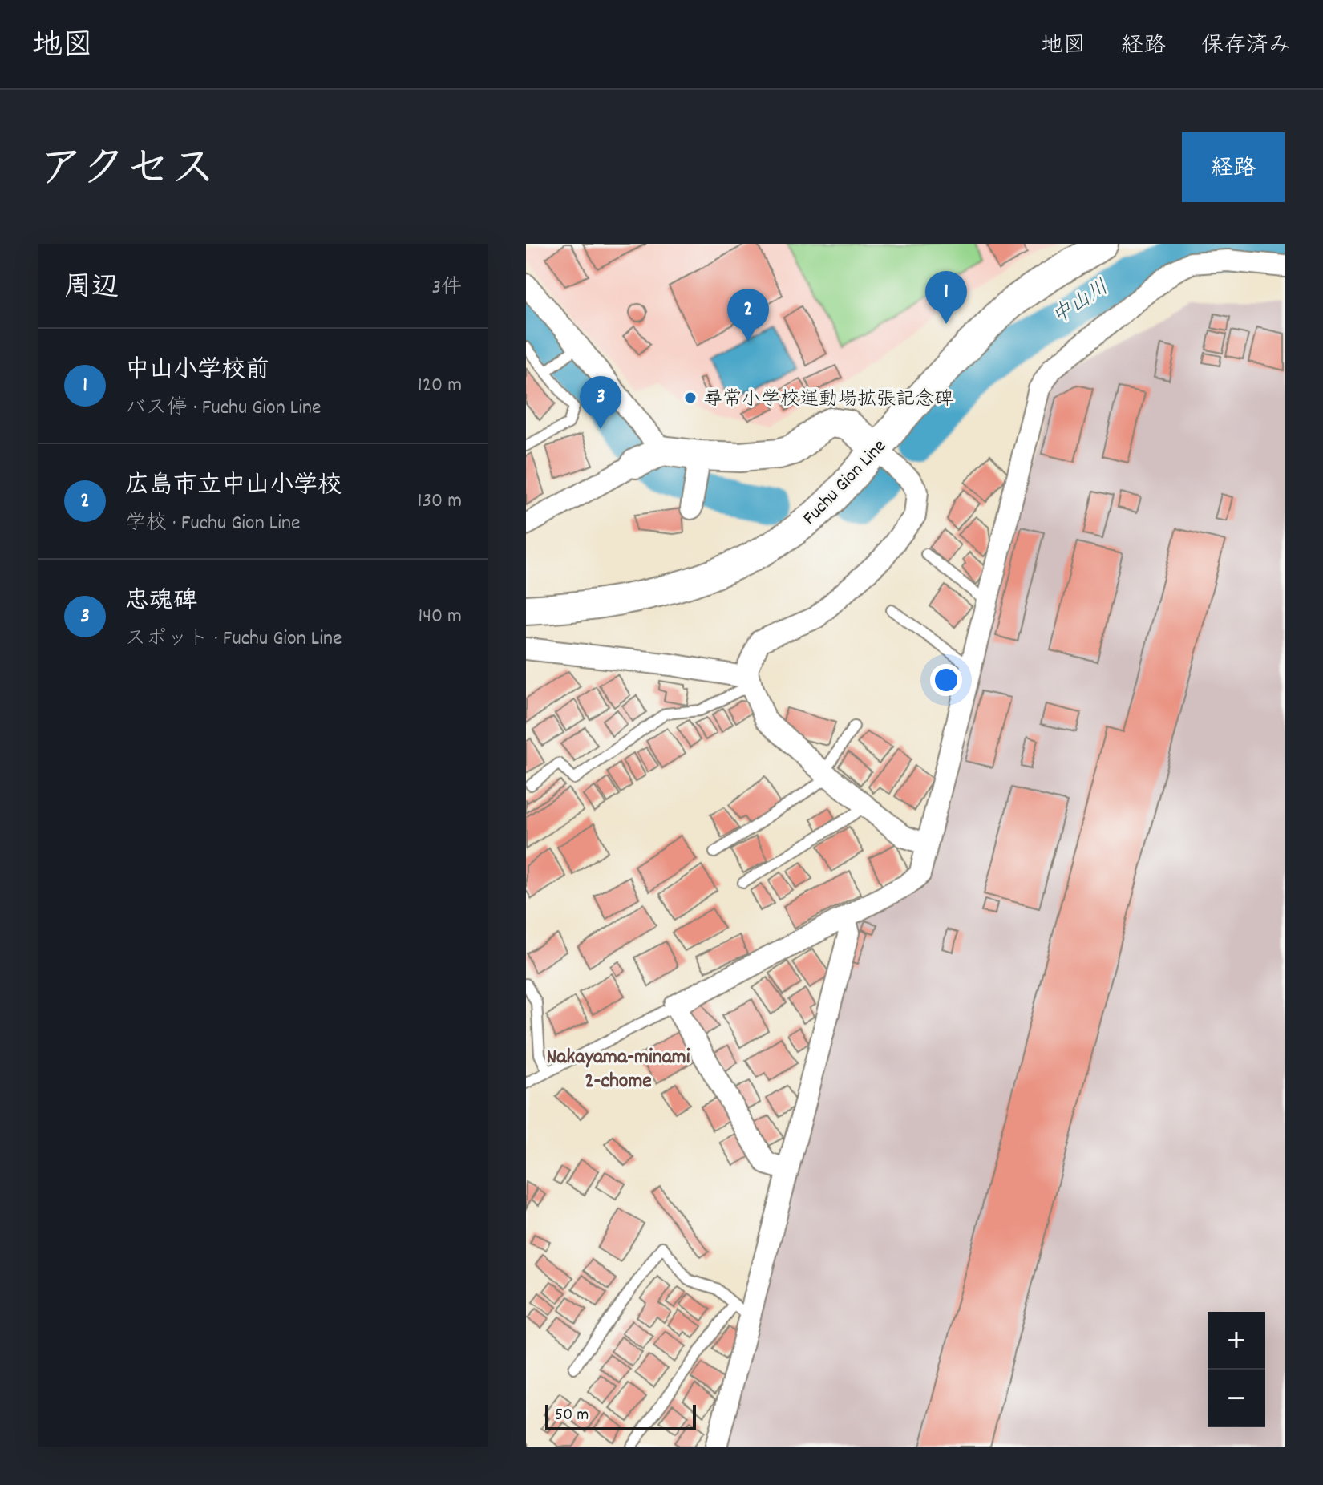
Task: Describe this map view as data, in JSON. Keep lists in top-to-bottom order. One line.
{"streets":{"main road":["Fuchu Gion Line"]},"districts":["Nakayama-minami 2-chome"],"water":["中山川"],"places":["尋常小学校運動場拡張記念碑"],"scale_bar":"50 m","page":{"header":"地図","nav":["地図","経路","保存済み"],"title":"アクセス","buttons":"経路","heading":["周辺","3件"],"pins":["1","2","3"],"list":[{"mark":"1","name":"中山小学校前","note":"バス停 · Fuchu Gion Line","value":"120 m"},{"mark":"2","name":"広島市立中山小学校","note":"学校 · Fuchu Gion Line","value":"130 m"},{"mark":"3","name":"忠魂碑","note":"スポット · Fuchu Gion Line","value":"140 m"}],"map_buttons":["+","−"],"scale":"50 m"}}
